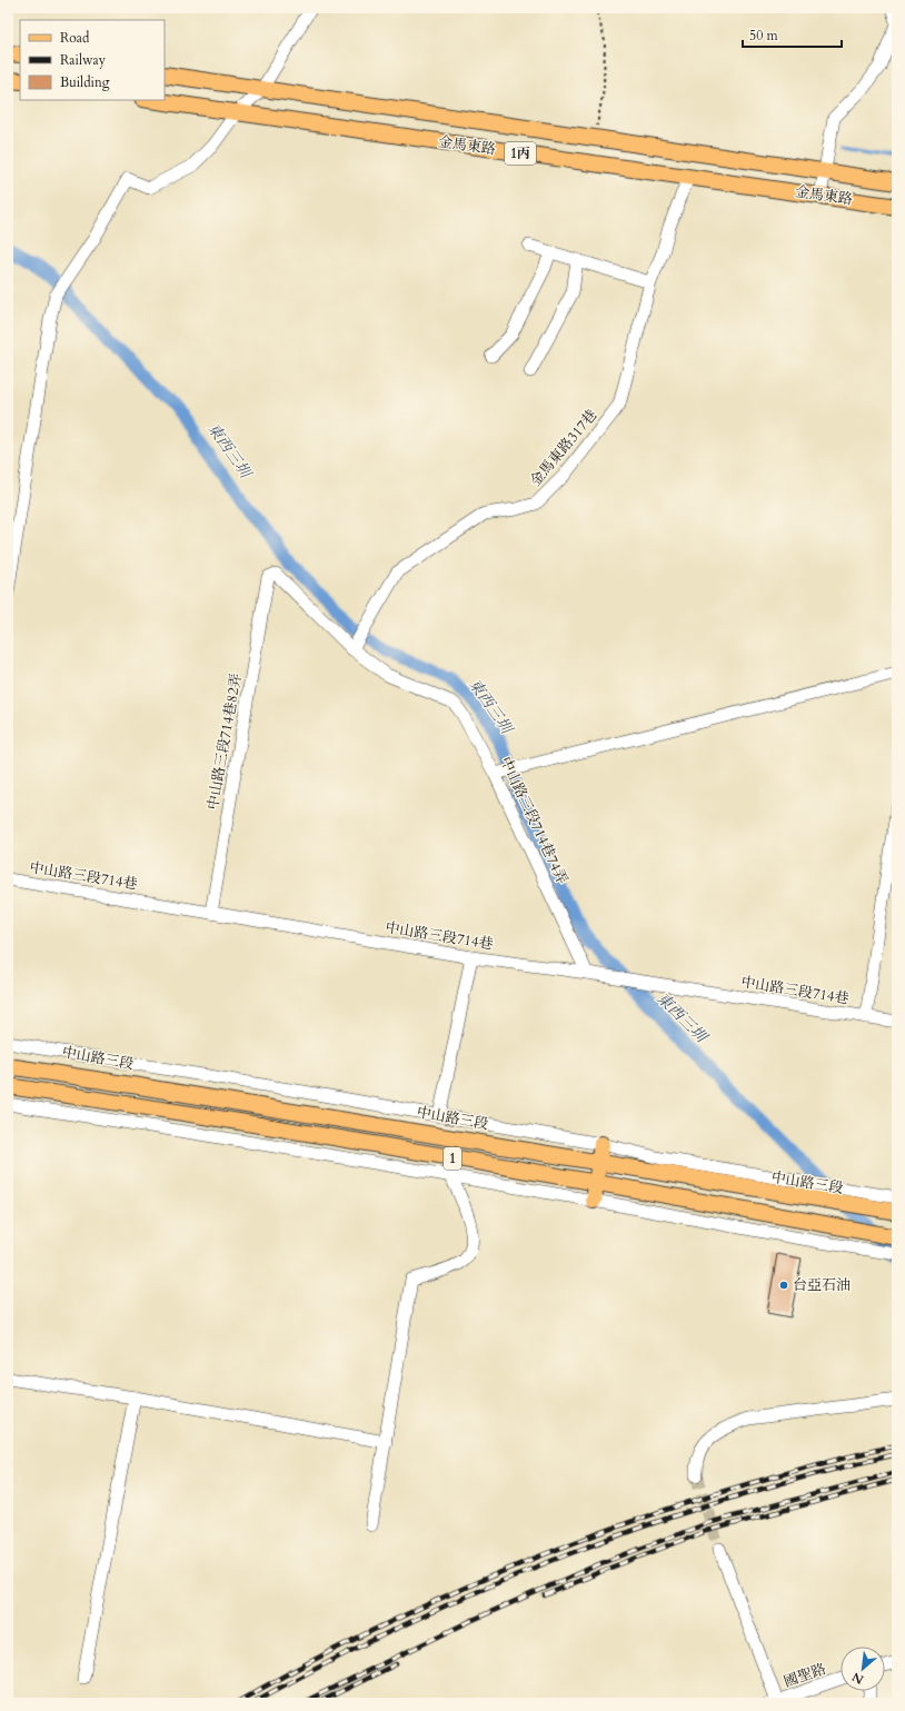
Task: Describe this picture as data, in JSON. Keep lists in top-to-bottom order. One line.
{"streets":{"main road":["金馬東路","1丙","中山路三段","1"],"street":["金馬東路317巷","中山路三段714巷82弄","中山路三段714巷74弄","中山路三段714巷","國聖路"]},"crossings":[["金馬東路","金馬東路317巷"],["金馬東路317巷","中山路三段714巷74弄"],["中山路三段714巷82弄","中山路三段714巷74弄"],["中山路三段714巷82弄","中山路三段714巷"],["中山路三段714巷74弄","中山路三段714巷"]],"water":["東西三圳"],"places":["台亞石油"],"legend":["Road","Railway","Building"],"scale_bar":"50 m","north":"bottom left"}
